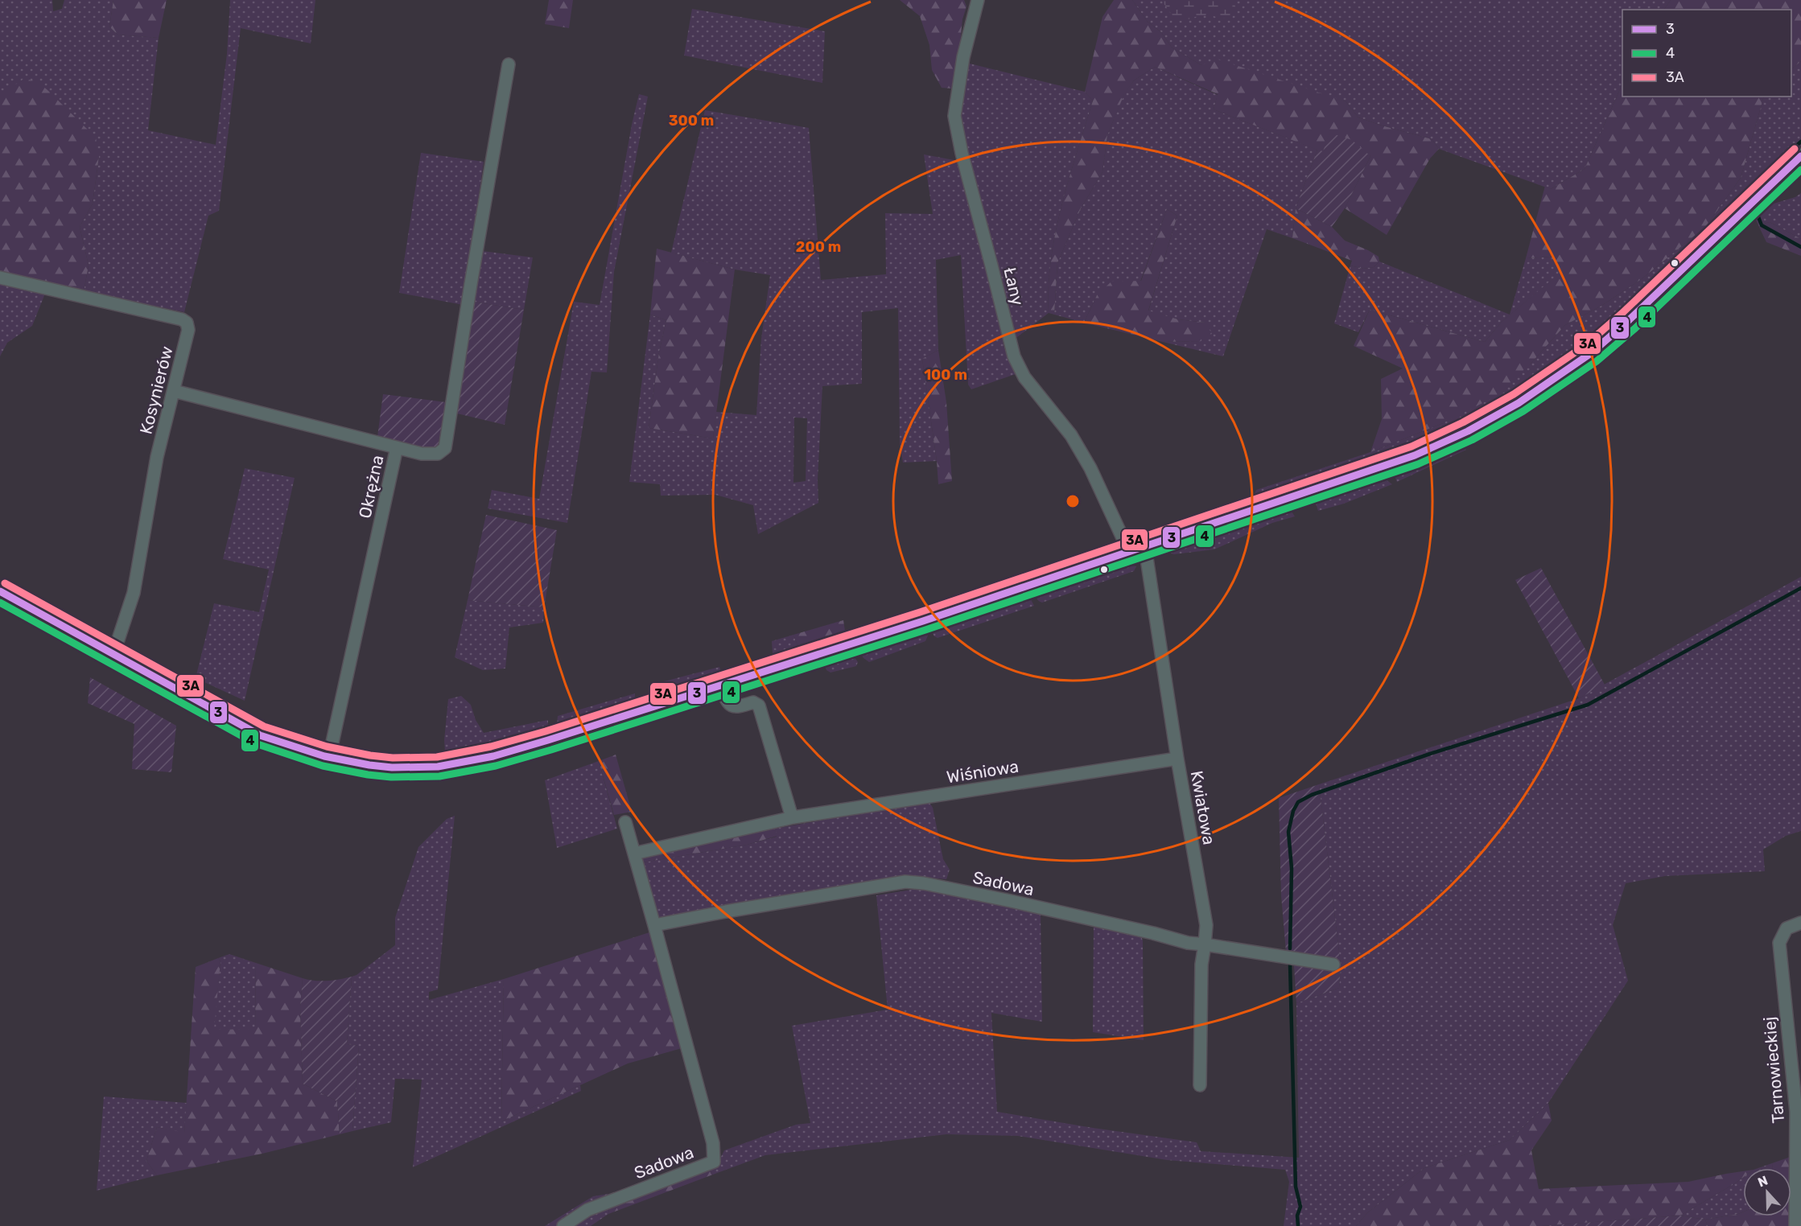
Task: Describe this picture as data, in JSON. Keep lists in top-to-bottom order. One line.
{"streets":{"street":["Łany","Kosynierów","Okrężna","Wiśniowa","Kwiatowa","Sadowa","Tarnowieckiej"]},"crossings":[["Kosynierów","Okrężna"],["Wiśniowa","Kwiatowa"],["Wiśniowa","Sadowa"],["Kwiatowa","Sadowa"]],"lines":["transit line 3A","transit line 3","transit line 4"],"legend":["3","4","3A"],"north":"top","rings":["300 m","200 m","100 m"]}
